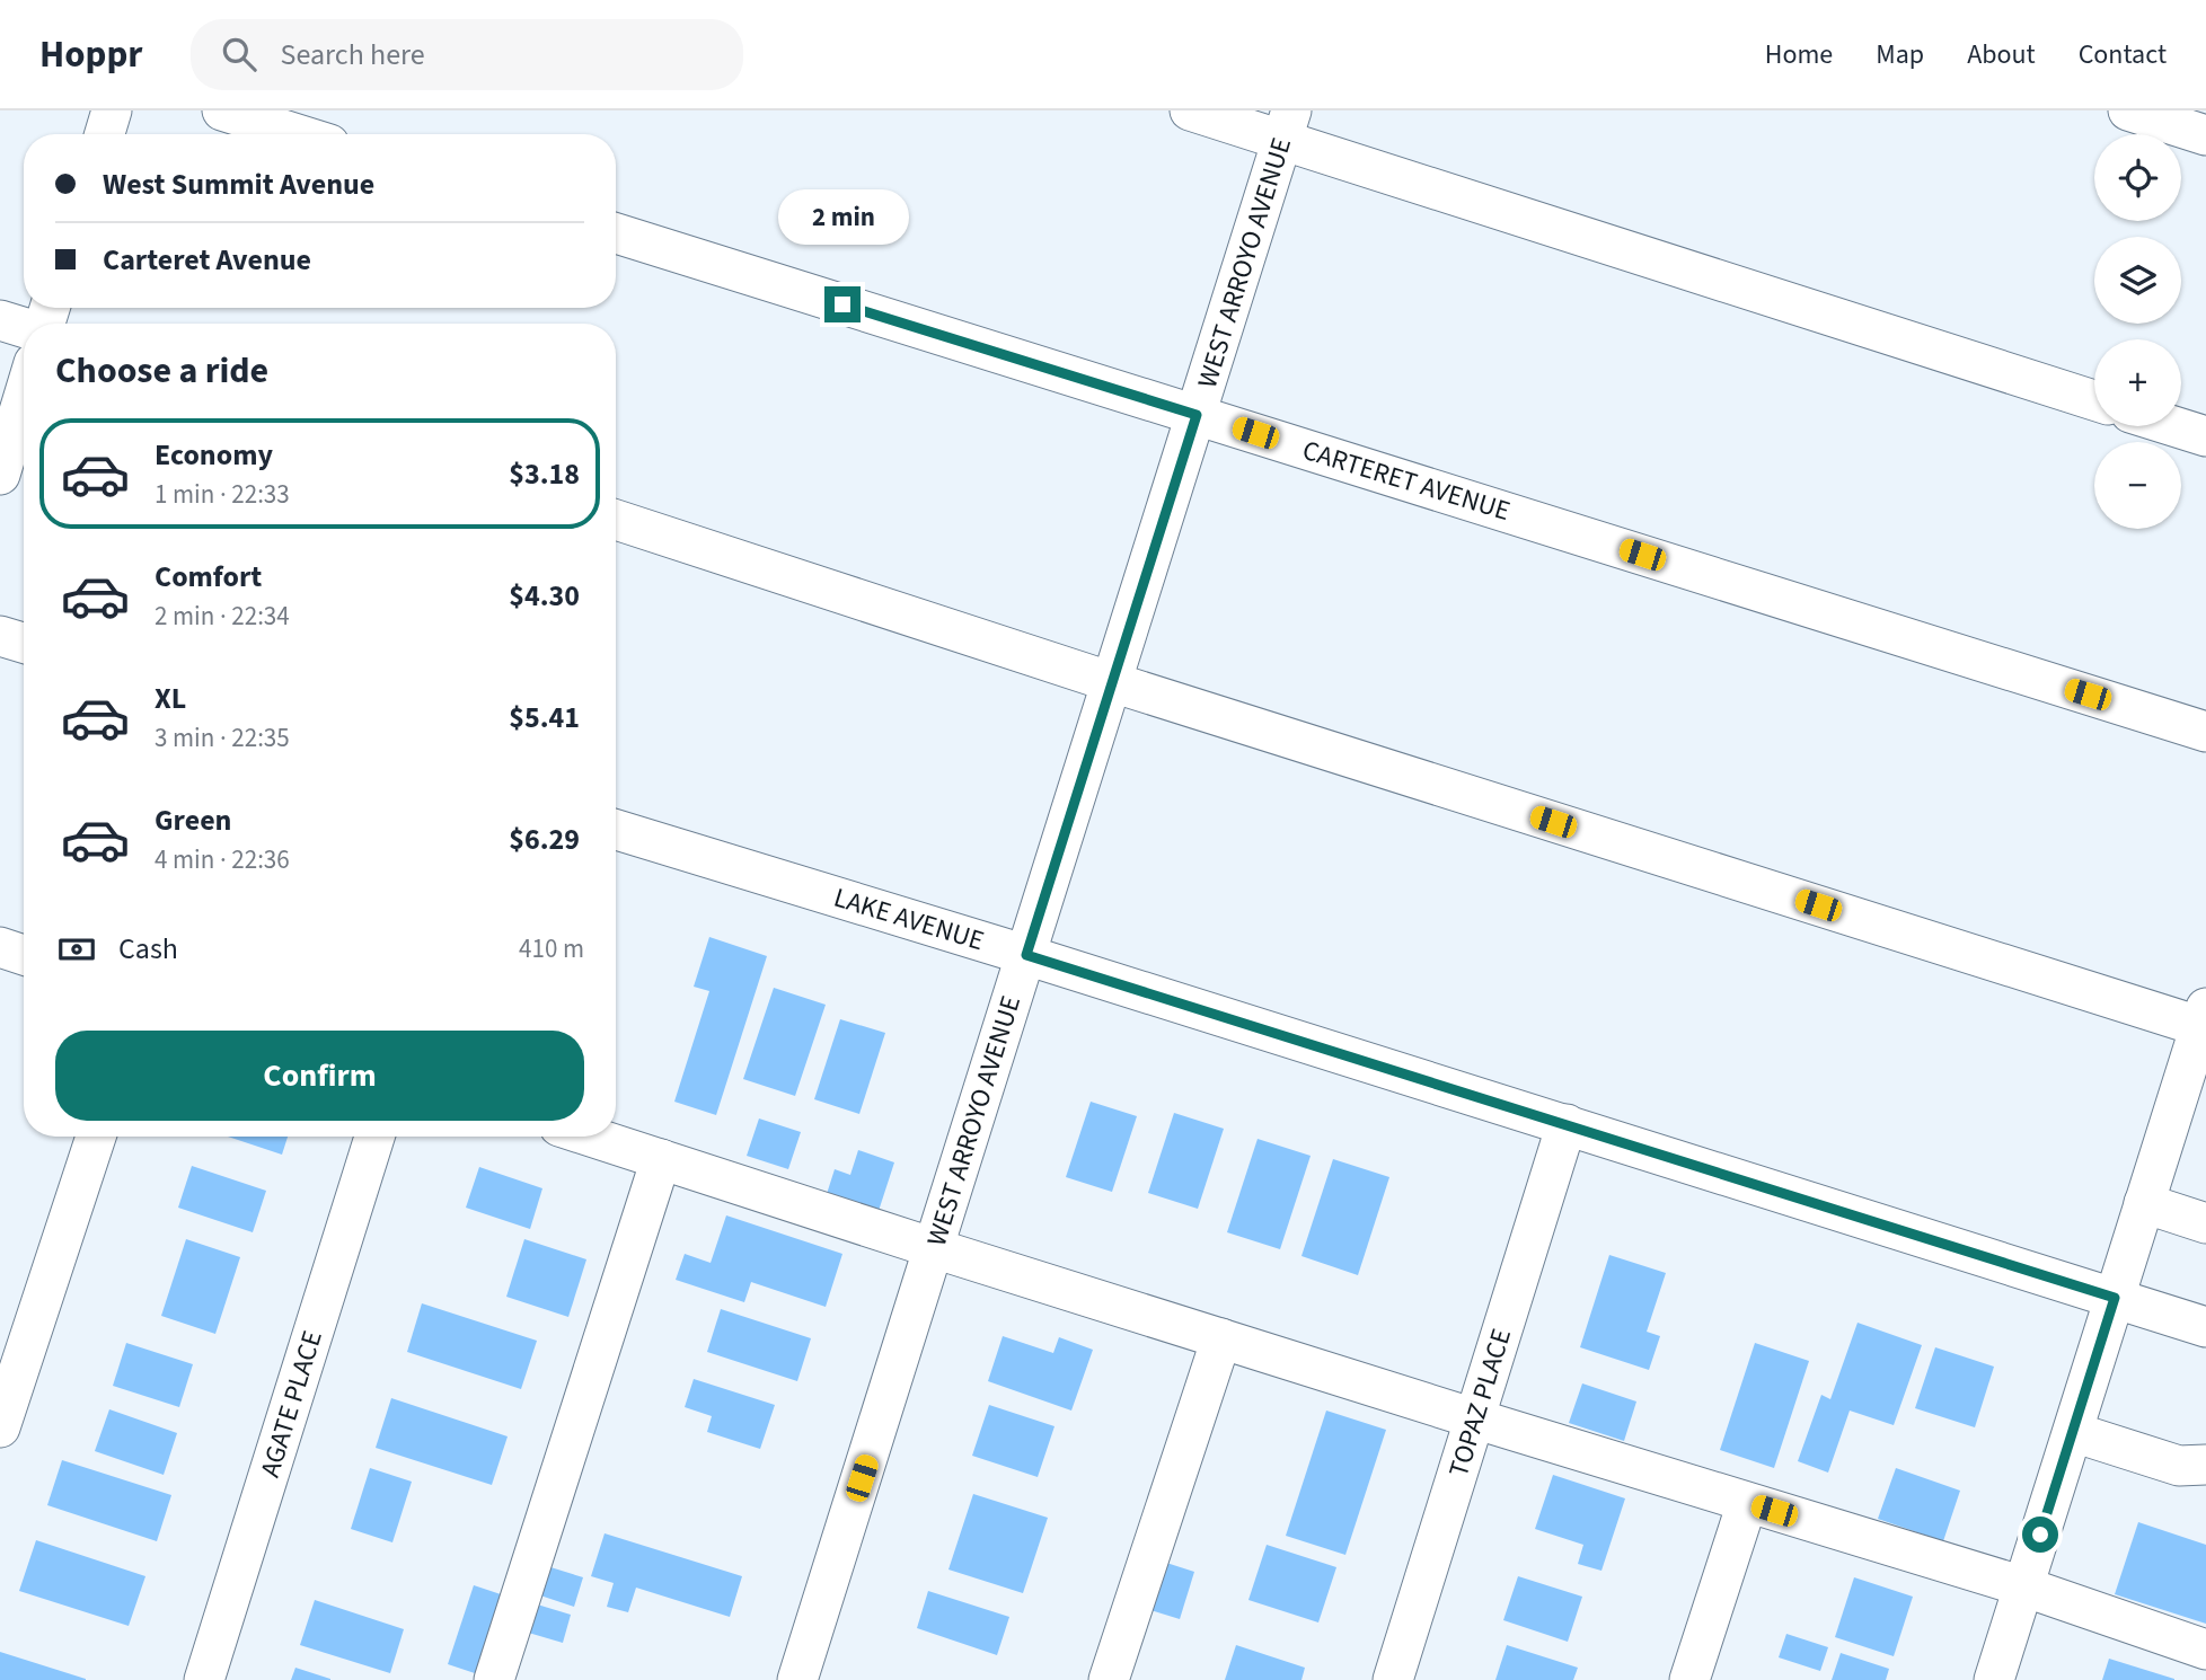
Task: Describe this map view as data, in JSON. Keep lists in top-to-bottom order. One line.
{"streets":{"street":["WEST ARROYO AVENUE","CARTERET AVENUE","LAKE AVENUE","TOPAZ PLACE","AGATE PLACE"]},"crossings":[["WEST ARROYO AVENUE","CARTERET AVENUE"],["WEST ARROYO AVENUE","LAKE AVENUE"],["LAKE AVENUE","TOPAZ PLACE"]],"page":{"header":"Hoppr","search":"Search here","nav":["Home","Map","About","Contact"],"map_buttons":["+","−"],"banner":["West Summit Avenue","Carteret Avenue"],"bubble":"2 min","heading":"Choose a ride","list":[{"name":"Economy","note":"1 min · 22:33","value":"$3.18"},{"name":"Comfort","note":"2 min · 22:34","value":"$4.30"},{"name":"XL","note":"3 min · 22:35","value":"$5.41"},{"name":"Green","note":"4 min · 22:36","value":"$6.29"}],"pay":["Cash","410 m"],"buttons":"Confirm"}}
